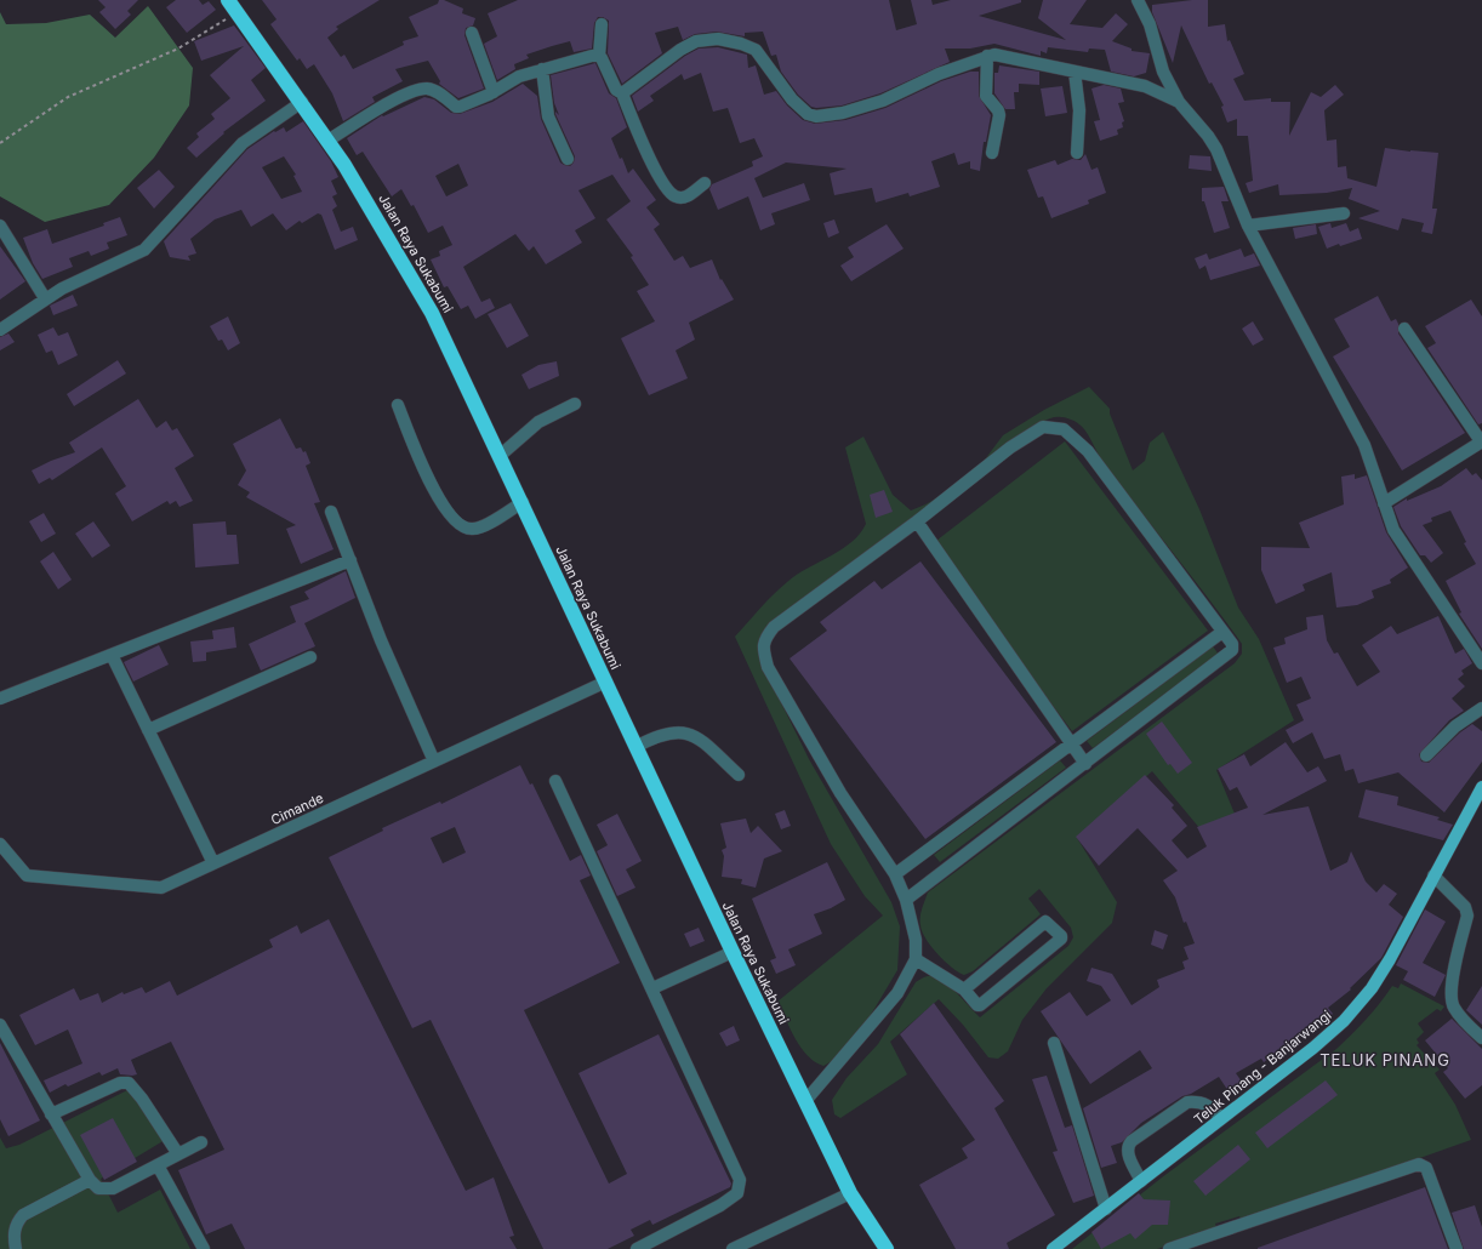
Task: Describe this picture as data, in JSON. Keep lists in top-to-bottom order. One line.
{"streets":{"highway":["Jalan Raya Sukabumi"],"main road":["Teluk Pinang - Banjarwangi"],"street":["Cimande"]},"crossings":[["Jalan Raya Sukabumi","Cimande"]],"districts":["TELUK PINANG"]}
